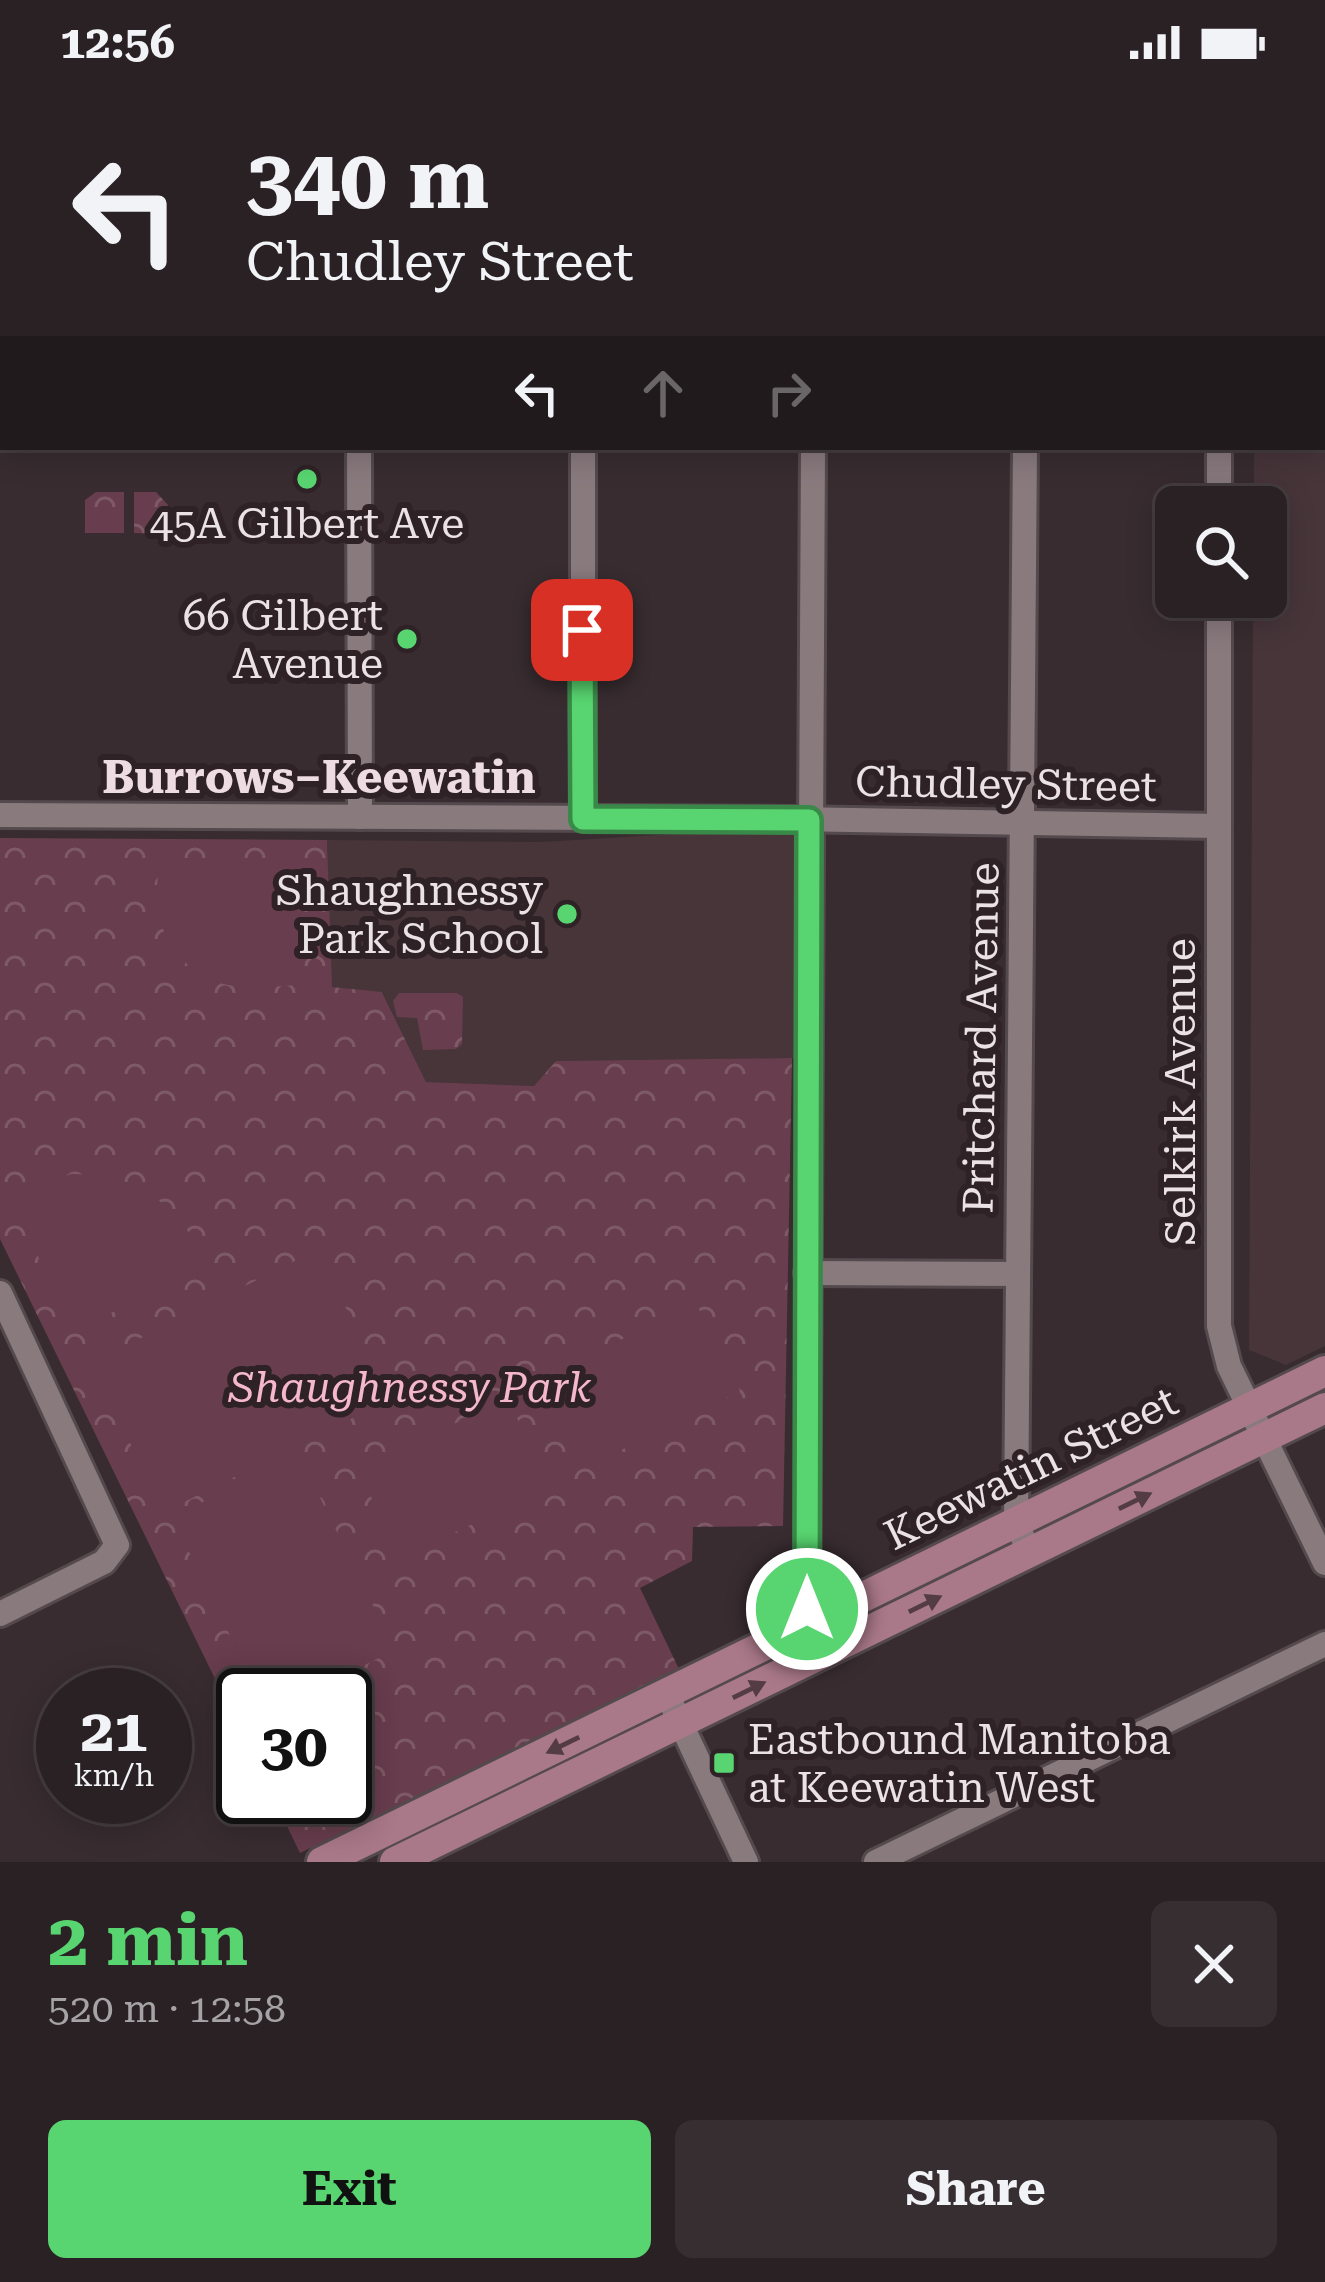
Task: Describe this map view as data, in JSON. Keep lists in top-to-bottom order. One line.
{"streets":{"main road":["Keewatin Street"],"street":["Chudley Street","Pritchard Avenue","Selkirk Avenue"]},"crossings":[["Chudley Street","Pritchard Avenue"],["Chudley Street","Selkirk Avenue"],["Pritchard Avenue","Keewatin Street"],["Selkirk Avenue","Keewatin Street"]],"districts":["Burrows–Keewatin"],"parks":["Shaughnessy Park"],"places":{"other":["45A Gilbert Ave","66 Gilbert Avenue","Shaughnessy Park School"],"transit":["Eastbound Manitoba at Keewatin West"]},"page":{"status":"12:56","turn":["340 m","Chudley Street"],"speed":"21 km/h","limit":"30","heading":["2 min","520 m · 12:58"],"buttons":["Exit","Share"]}}
